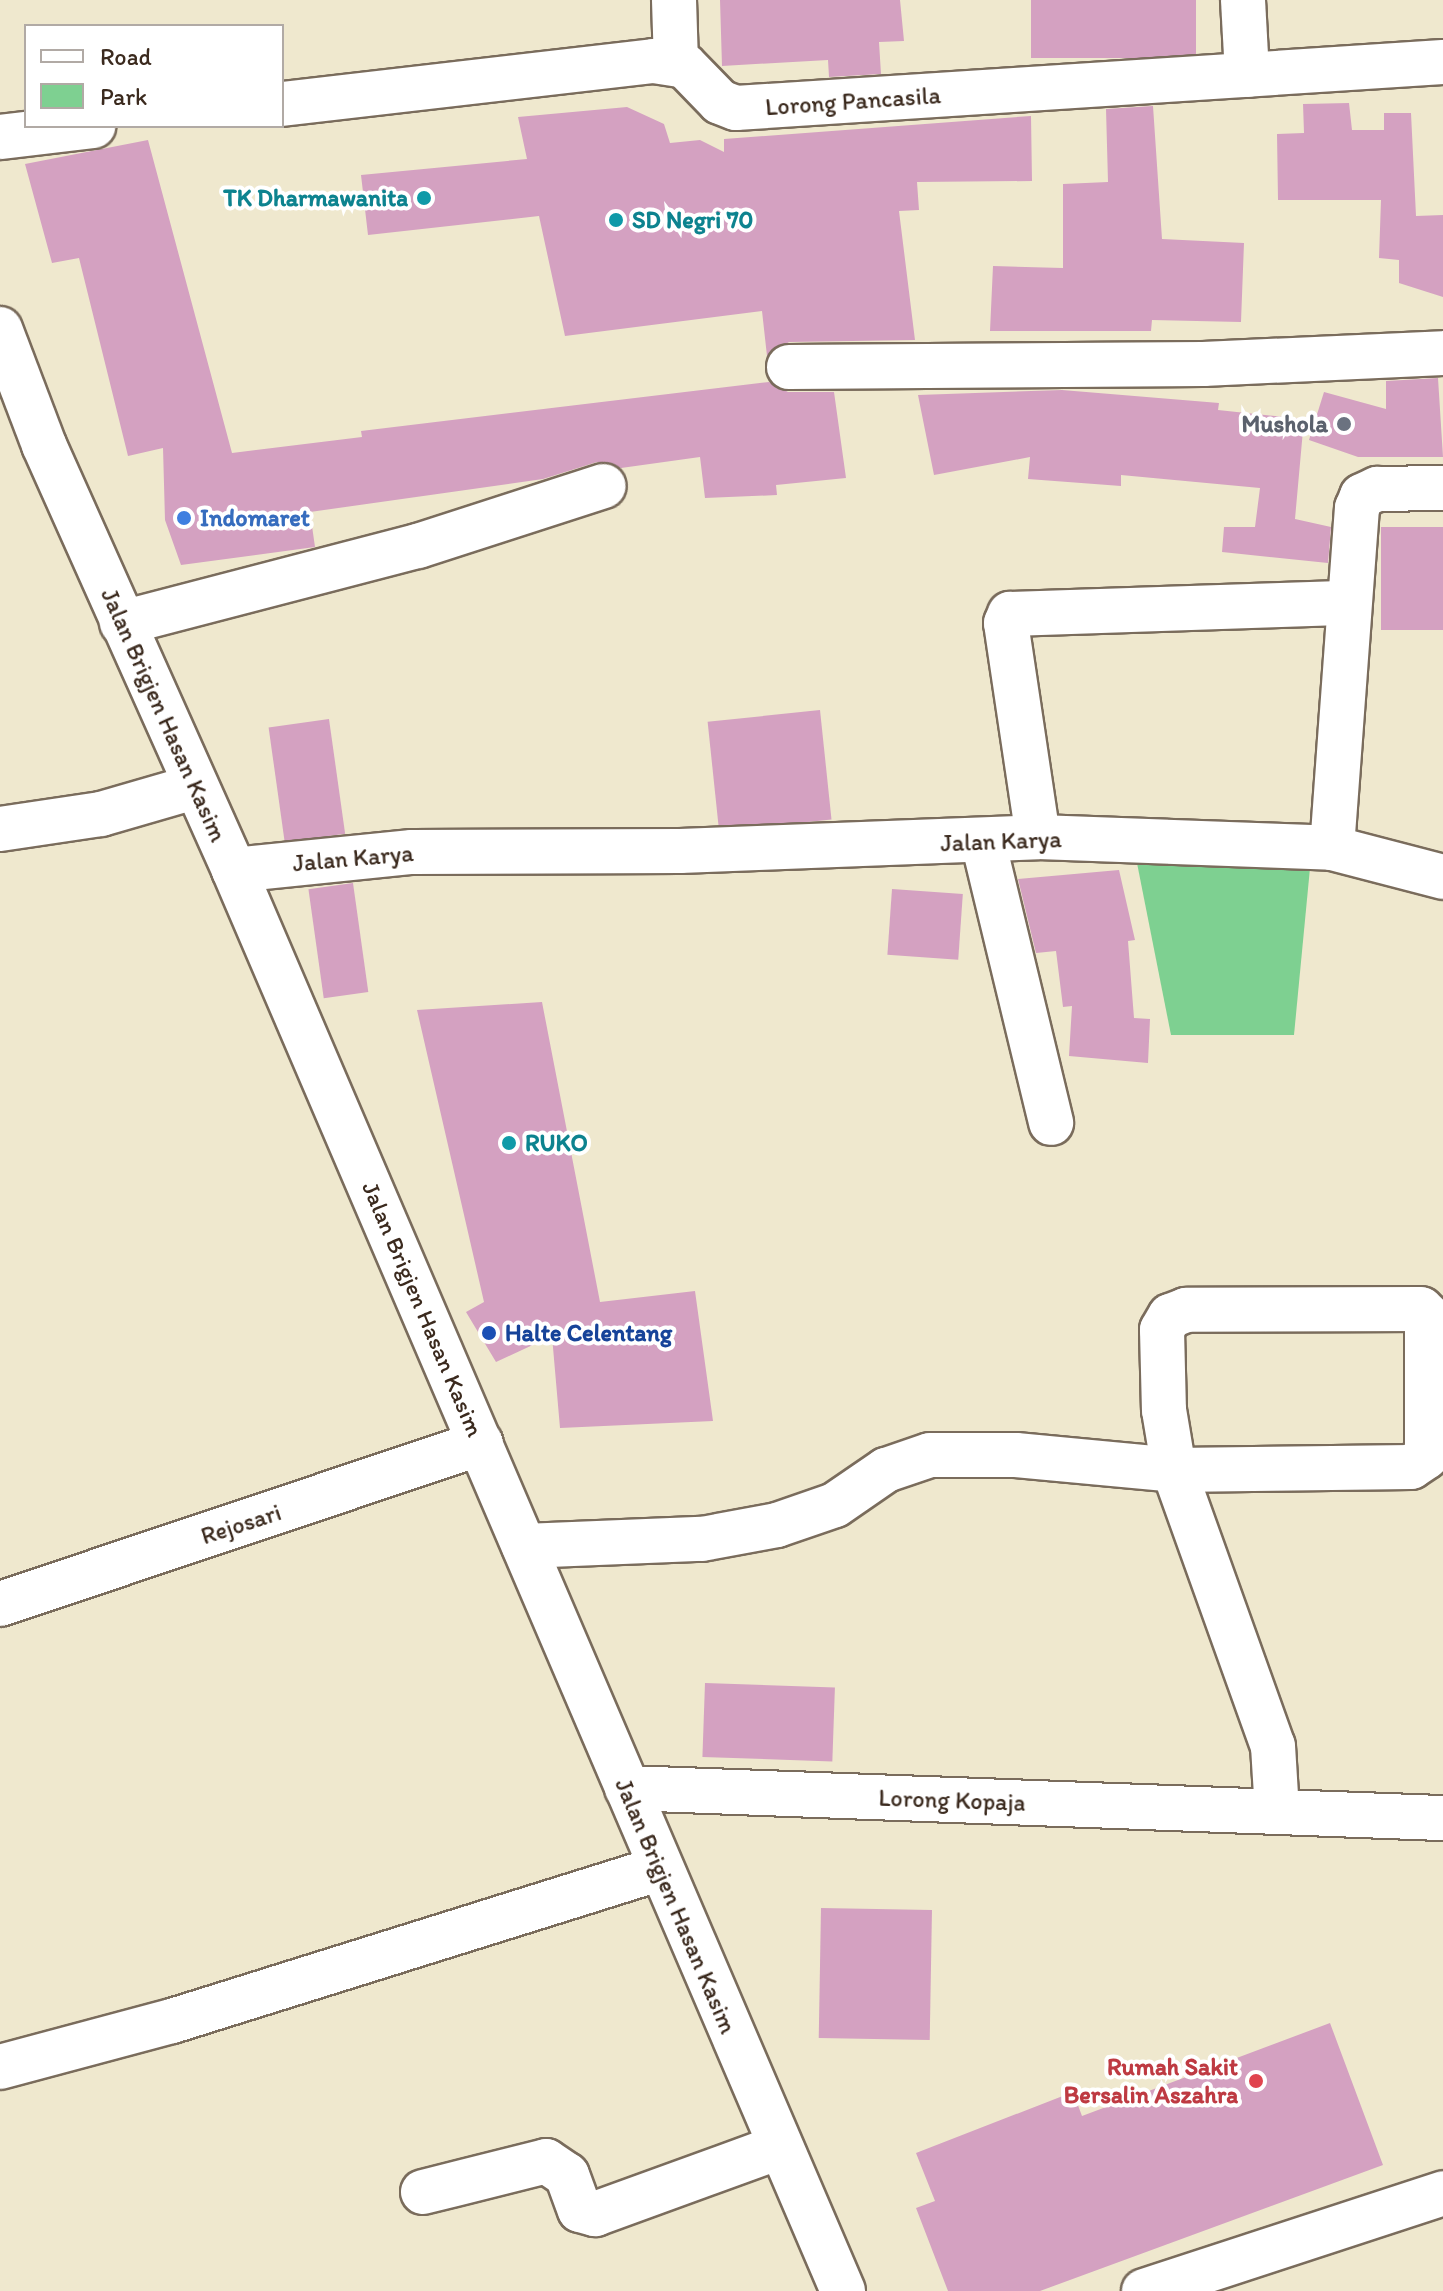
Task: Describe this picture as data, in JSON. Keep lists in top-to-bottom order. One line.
{"streets":{"street":["Lorong Pancasila","Jalan Brigjen Hasan Kasim","Jalan Karya","Rejosari","Lorong Kopaja"]},"crossings":[["Jalan Brigjen Hasan Kasim","Jalan Karya"],["Jalan Brigjen Hasan Kasim","Rejosari"],["Jalan Brigjen Hasan Kasim","Lorong Kopaja"]],"places":["TK Dharmawanita","SD Negri 70","Mushola","Indomaret","RUKO","Halte Celentang","Rumah Sakit Bersalin Aszahra"],"legend":["Road","Park"]}
